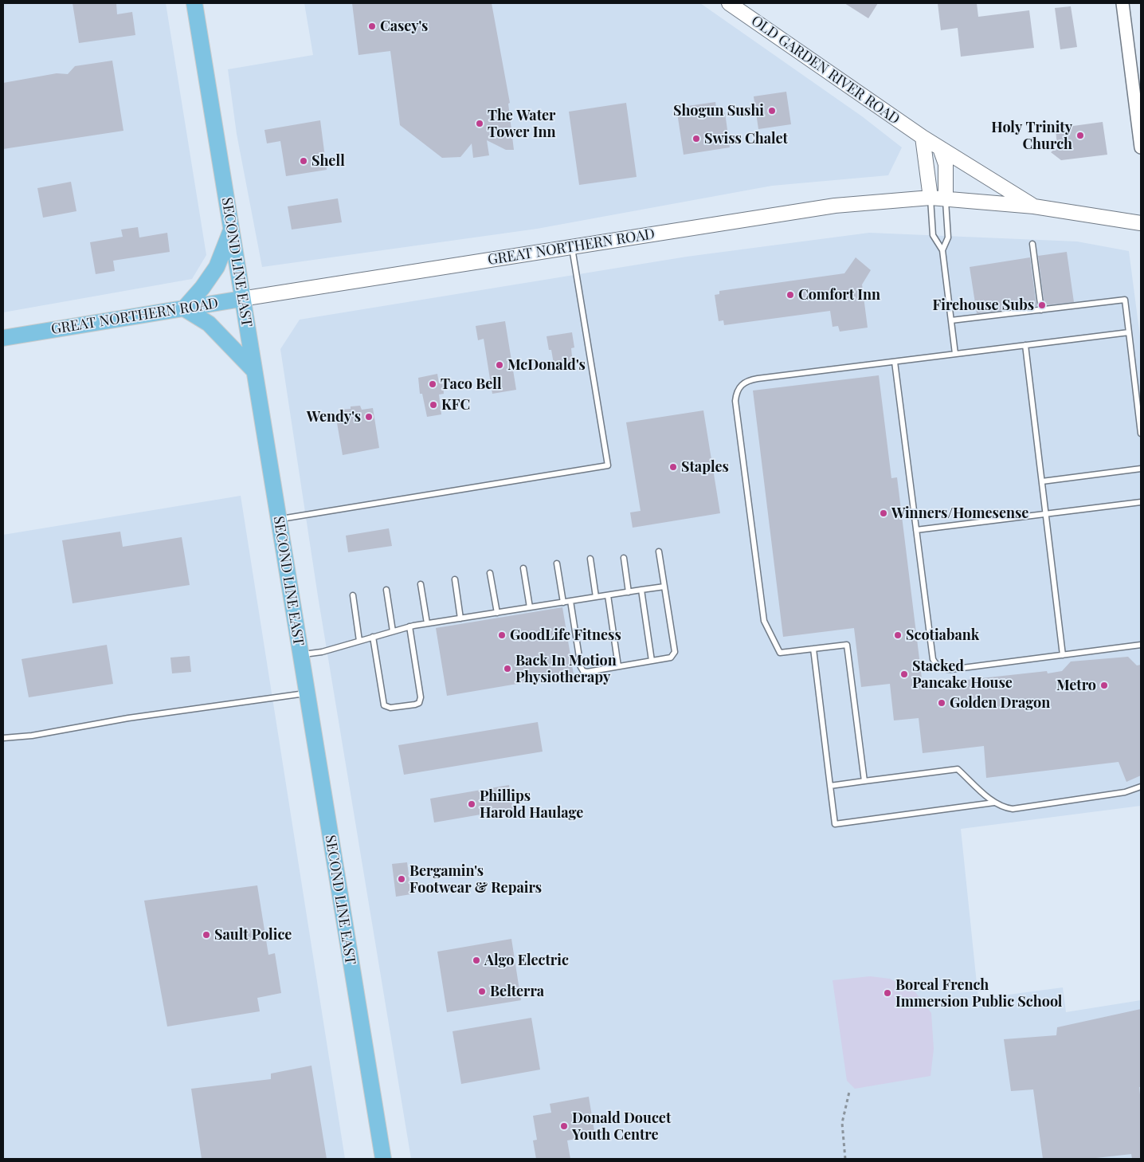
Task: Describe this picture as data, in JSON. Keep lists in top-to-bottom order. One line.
{"streets":{"highway":["GREAT NORTHERN ROAD","SECOND LINE EAST"],"main road":["OLD GARDEN RIVER ROAD"]},"crossings":[["OLD GARDEN RIVER ROAD","GREAT NORTHERN ROAD"],["GREAT NORTHERN ROAD","SECOND LINE EAST"]],"places":["Casey's","Shogun Sushi","The Water Tower Inn","Holy Trinity Church","Swiss Chalet","Shell","Comfort Inn","Firehouse Subs","McDonald's","Taco Bell","KFC","Wendy's","Staples","Winners/Homesense","GoodLife Fitness","Scotiabank","Back In Motion Physiotherapy","Stacked Pancake House","Metro","Golden Dragon","Phillips Harold Haulage","Bergamin's Footwear & Repairs","Sault Police","Algo Electric","Belterra","Boreal French Immersion Public School","Donald Doucet Youth Centre"]}
